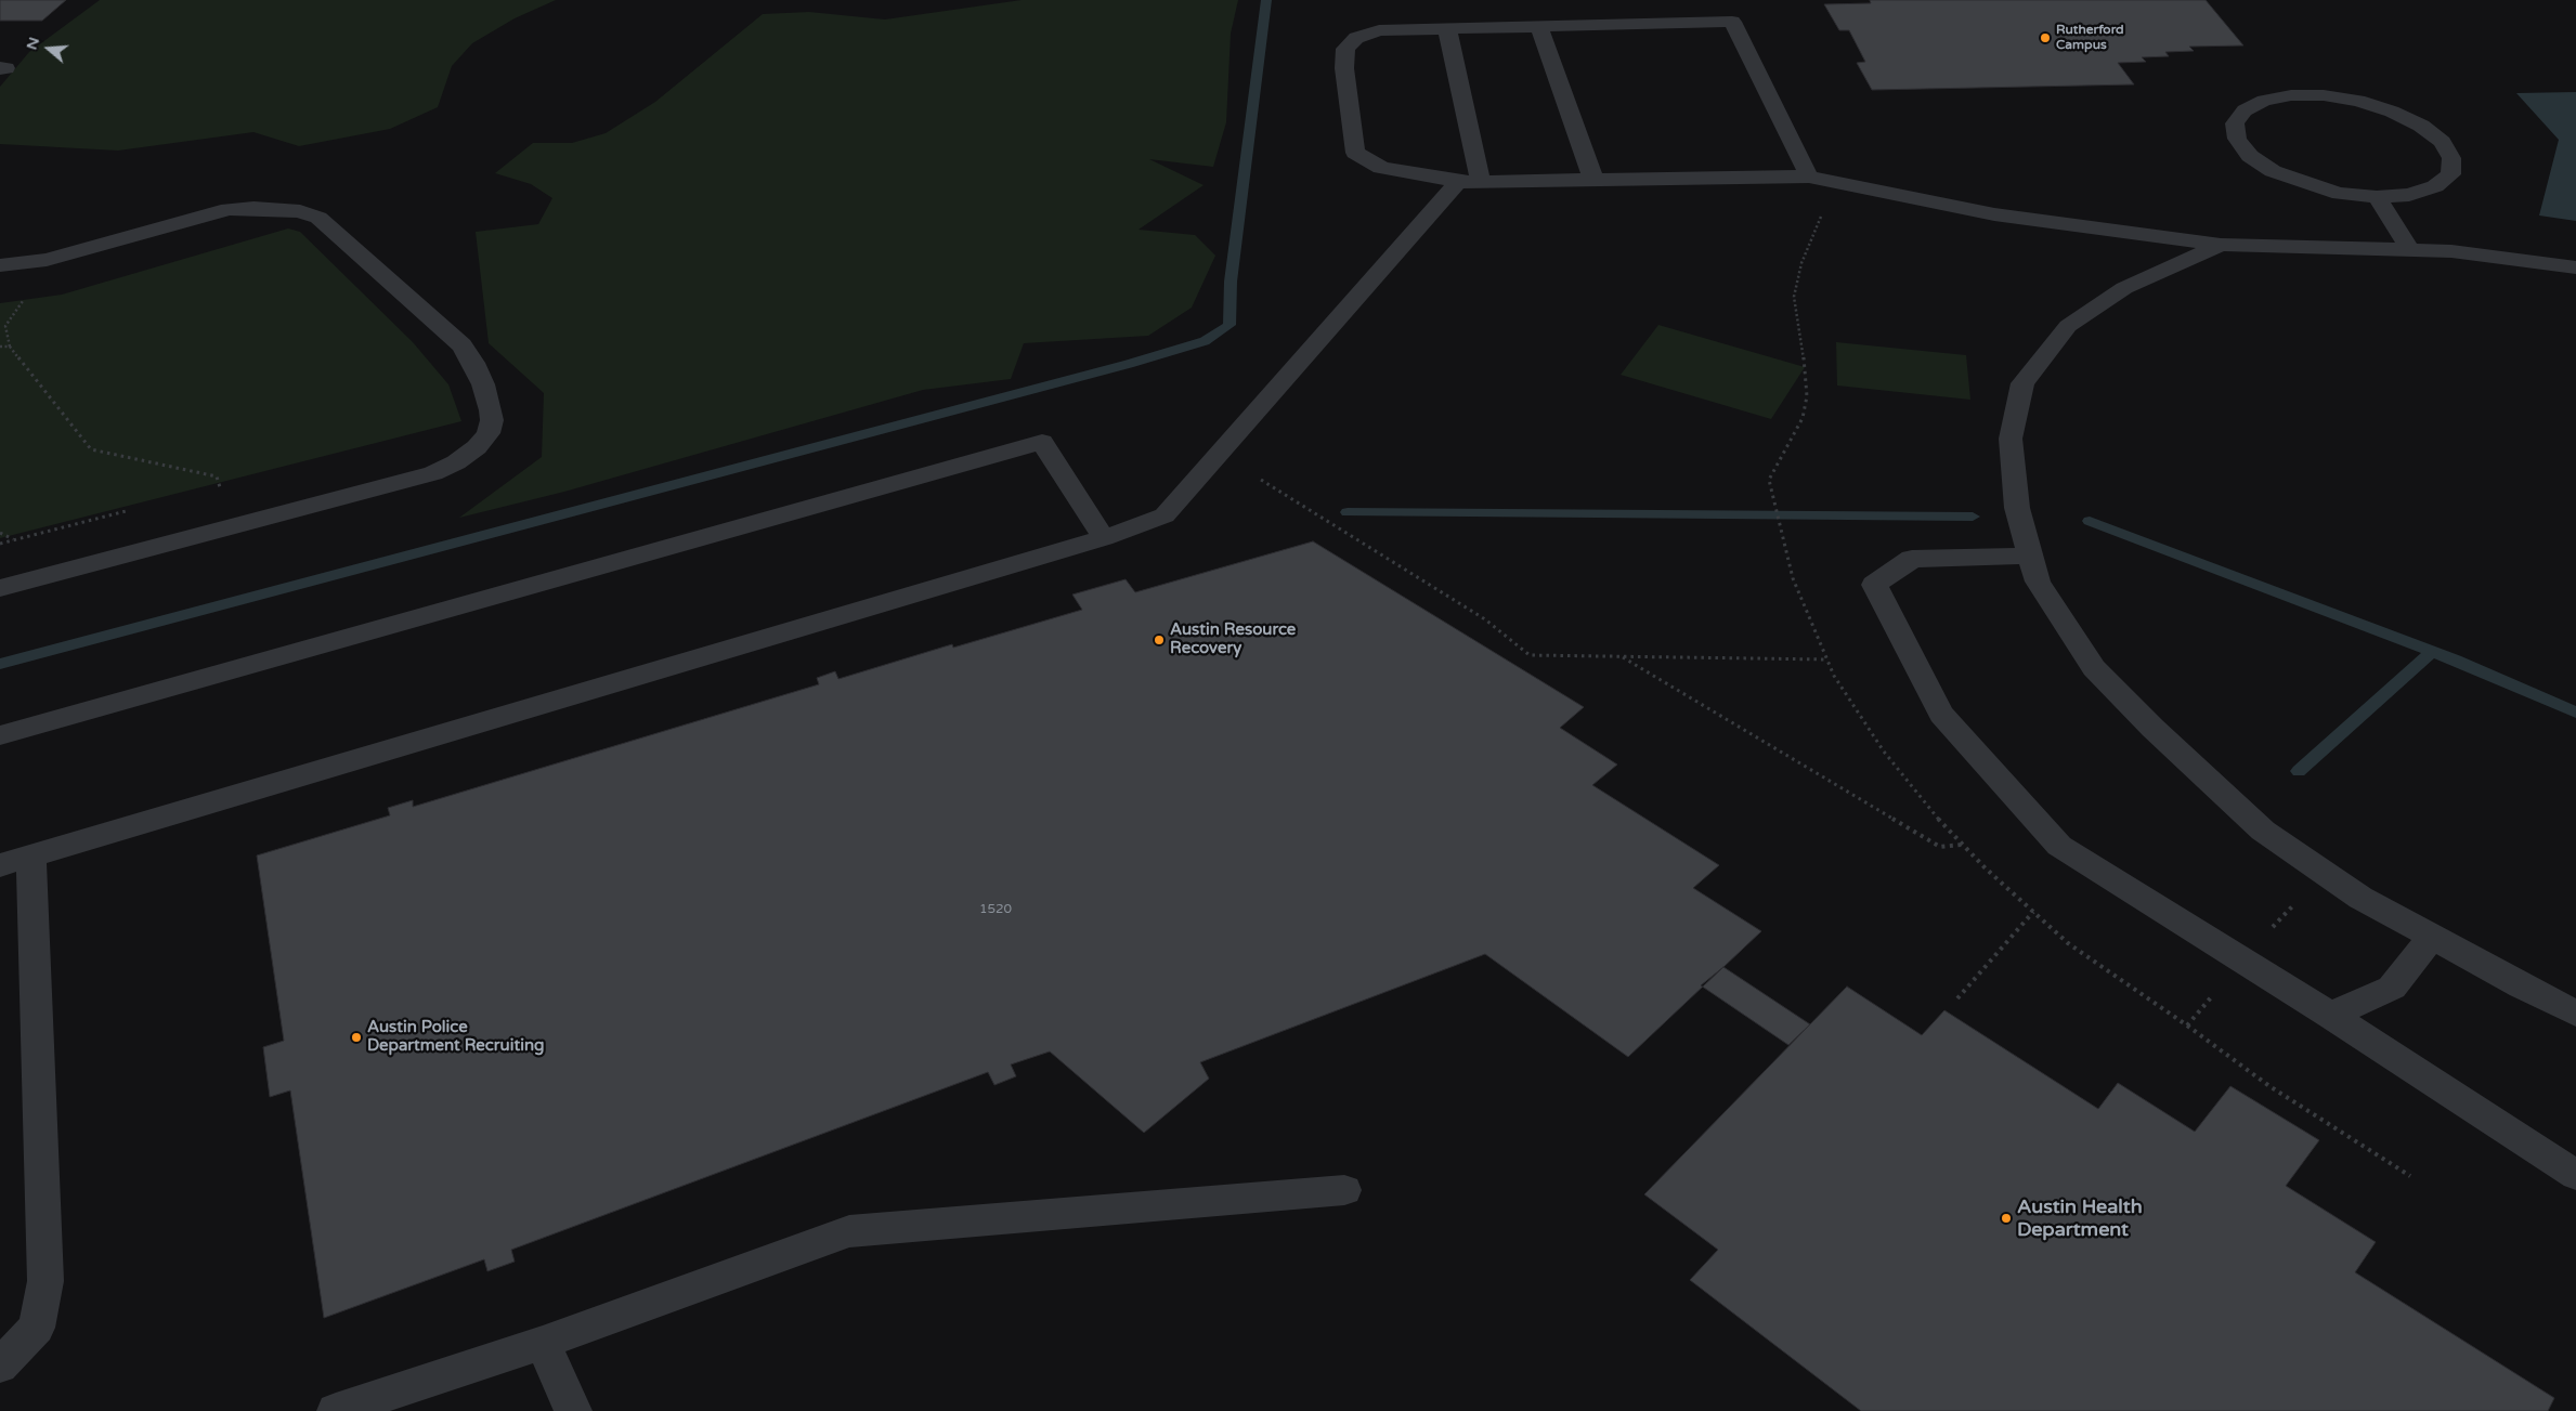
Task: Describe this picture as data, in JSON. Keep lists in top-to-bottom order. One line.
{"places":["Rutherford Campus","Austin Resource Recovery","Austin Police Department Recruiting","Austin Health Department"],"house_numbers":["1520"],"north":"left"}
